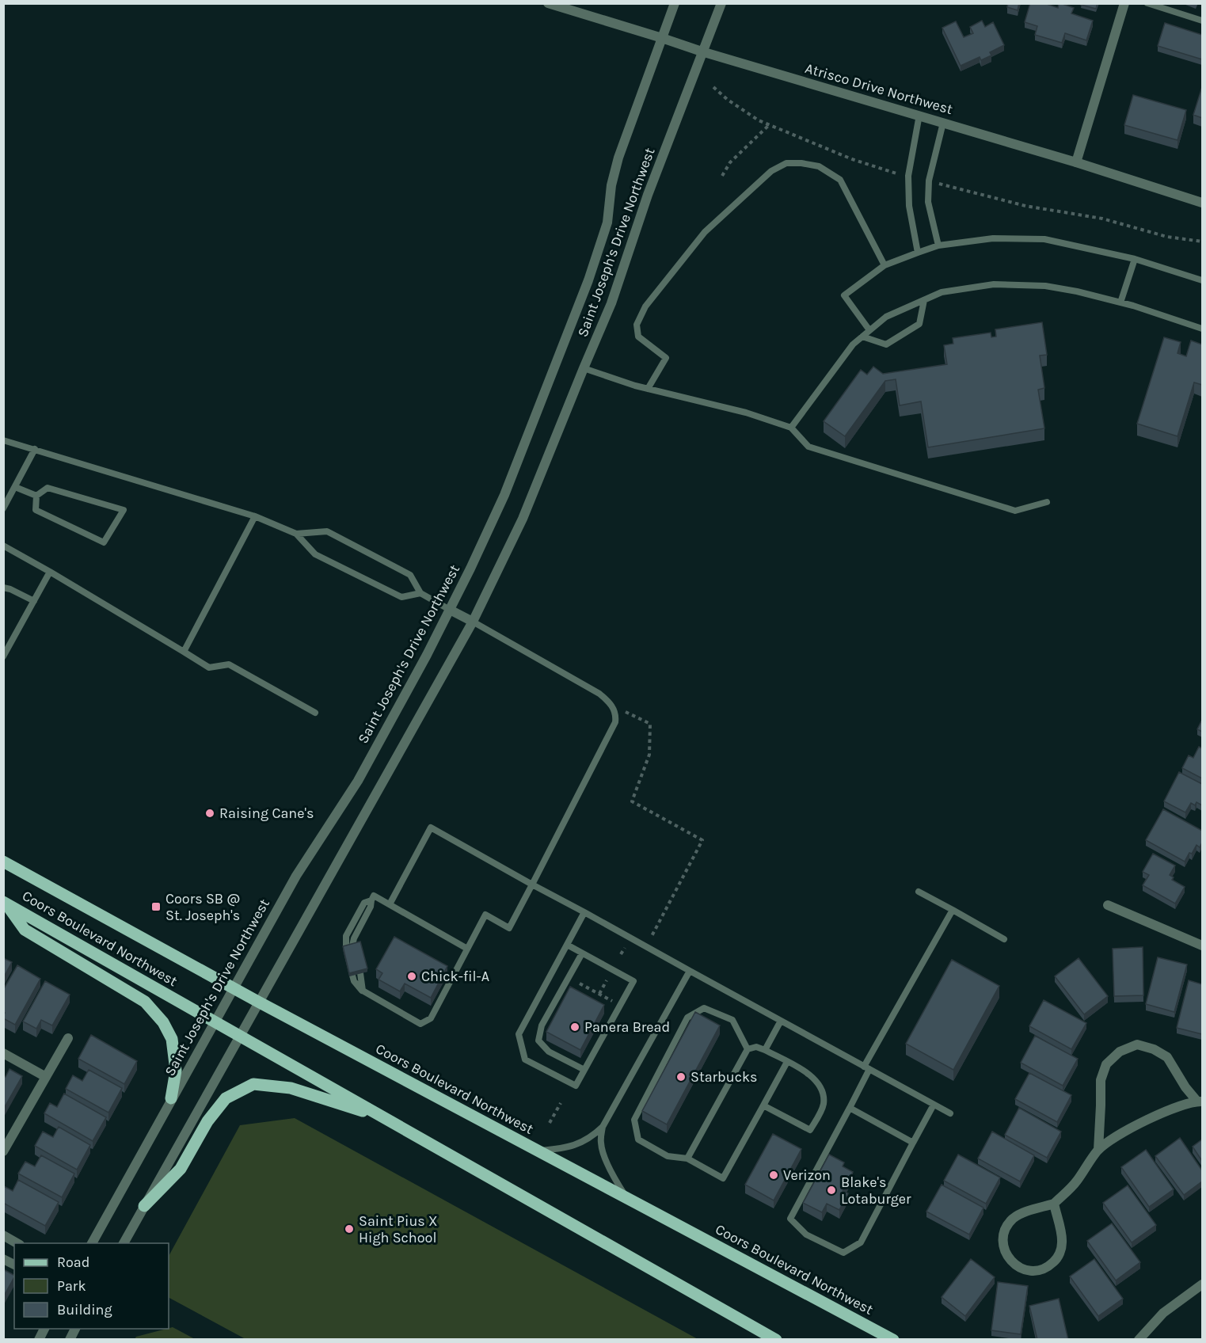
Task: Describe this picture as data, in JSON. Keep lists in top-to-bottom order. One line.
{"streets":{"main road":["Coors Boulevard Northwest"],"street":["Atrisco Drive Northwest","Saint Joseph's Drive Northwest"]},"crossings":[["Atrisco Drive Northwest","Saint Joseph's Drive Northwest"],["Saint Joseph's Drive Northwest","Coors Boulevard Northwest"]],"places":{"other":["Raising Cane's","Chick-fil-A","Panera Bread","Starbucks","Verizon","Blake's Lotaburger","Saint Pius X High School"],"transit":["Coors SB @ St. Joseph's"]},"legend":["Road","Park","Building"]}
